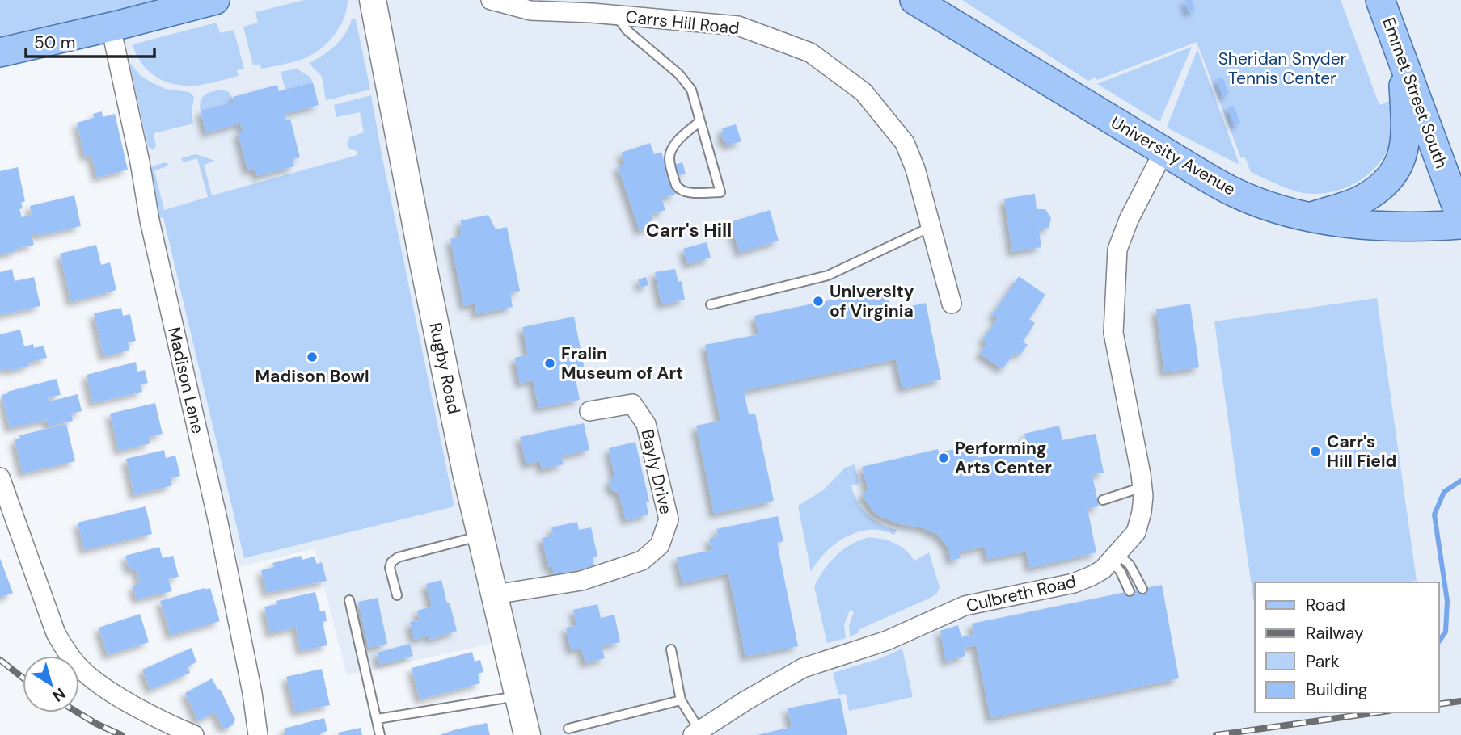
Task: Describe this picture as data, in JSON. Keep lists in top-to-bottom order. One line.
{"streets":{"main road":["Emmet Street South","University Avenue","Rugby Road"],"street":["Carrs Hill Road","Madison Lane","Bayly Drive","Culbreth Road"]},"crossings":[["University Avenue","Culbreth Road"],["Rugby Road","Bayly Drive"]],"districts":["Carr's Hill"],"parks":["Sheridan Snyder Tennis Center"],"places":["University of Virginia","Madison Bowl","Fralin Museum of Art","Carr's Hill Field","Performing Arts Center"],"legend":["Road","Railway","Park","Building"],"scale_bar":"50 m","north":"bottom right"}
